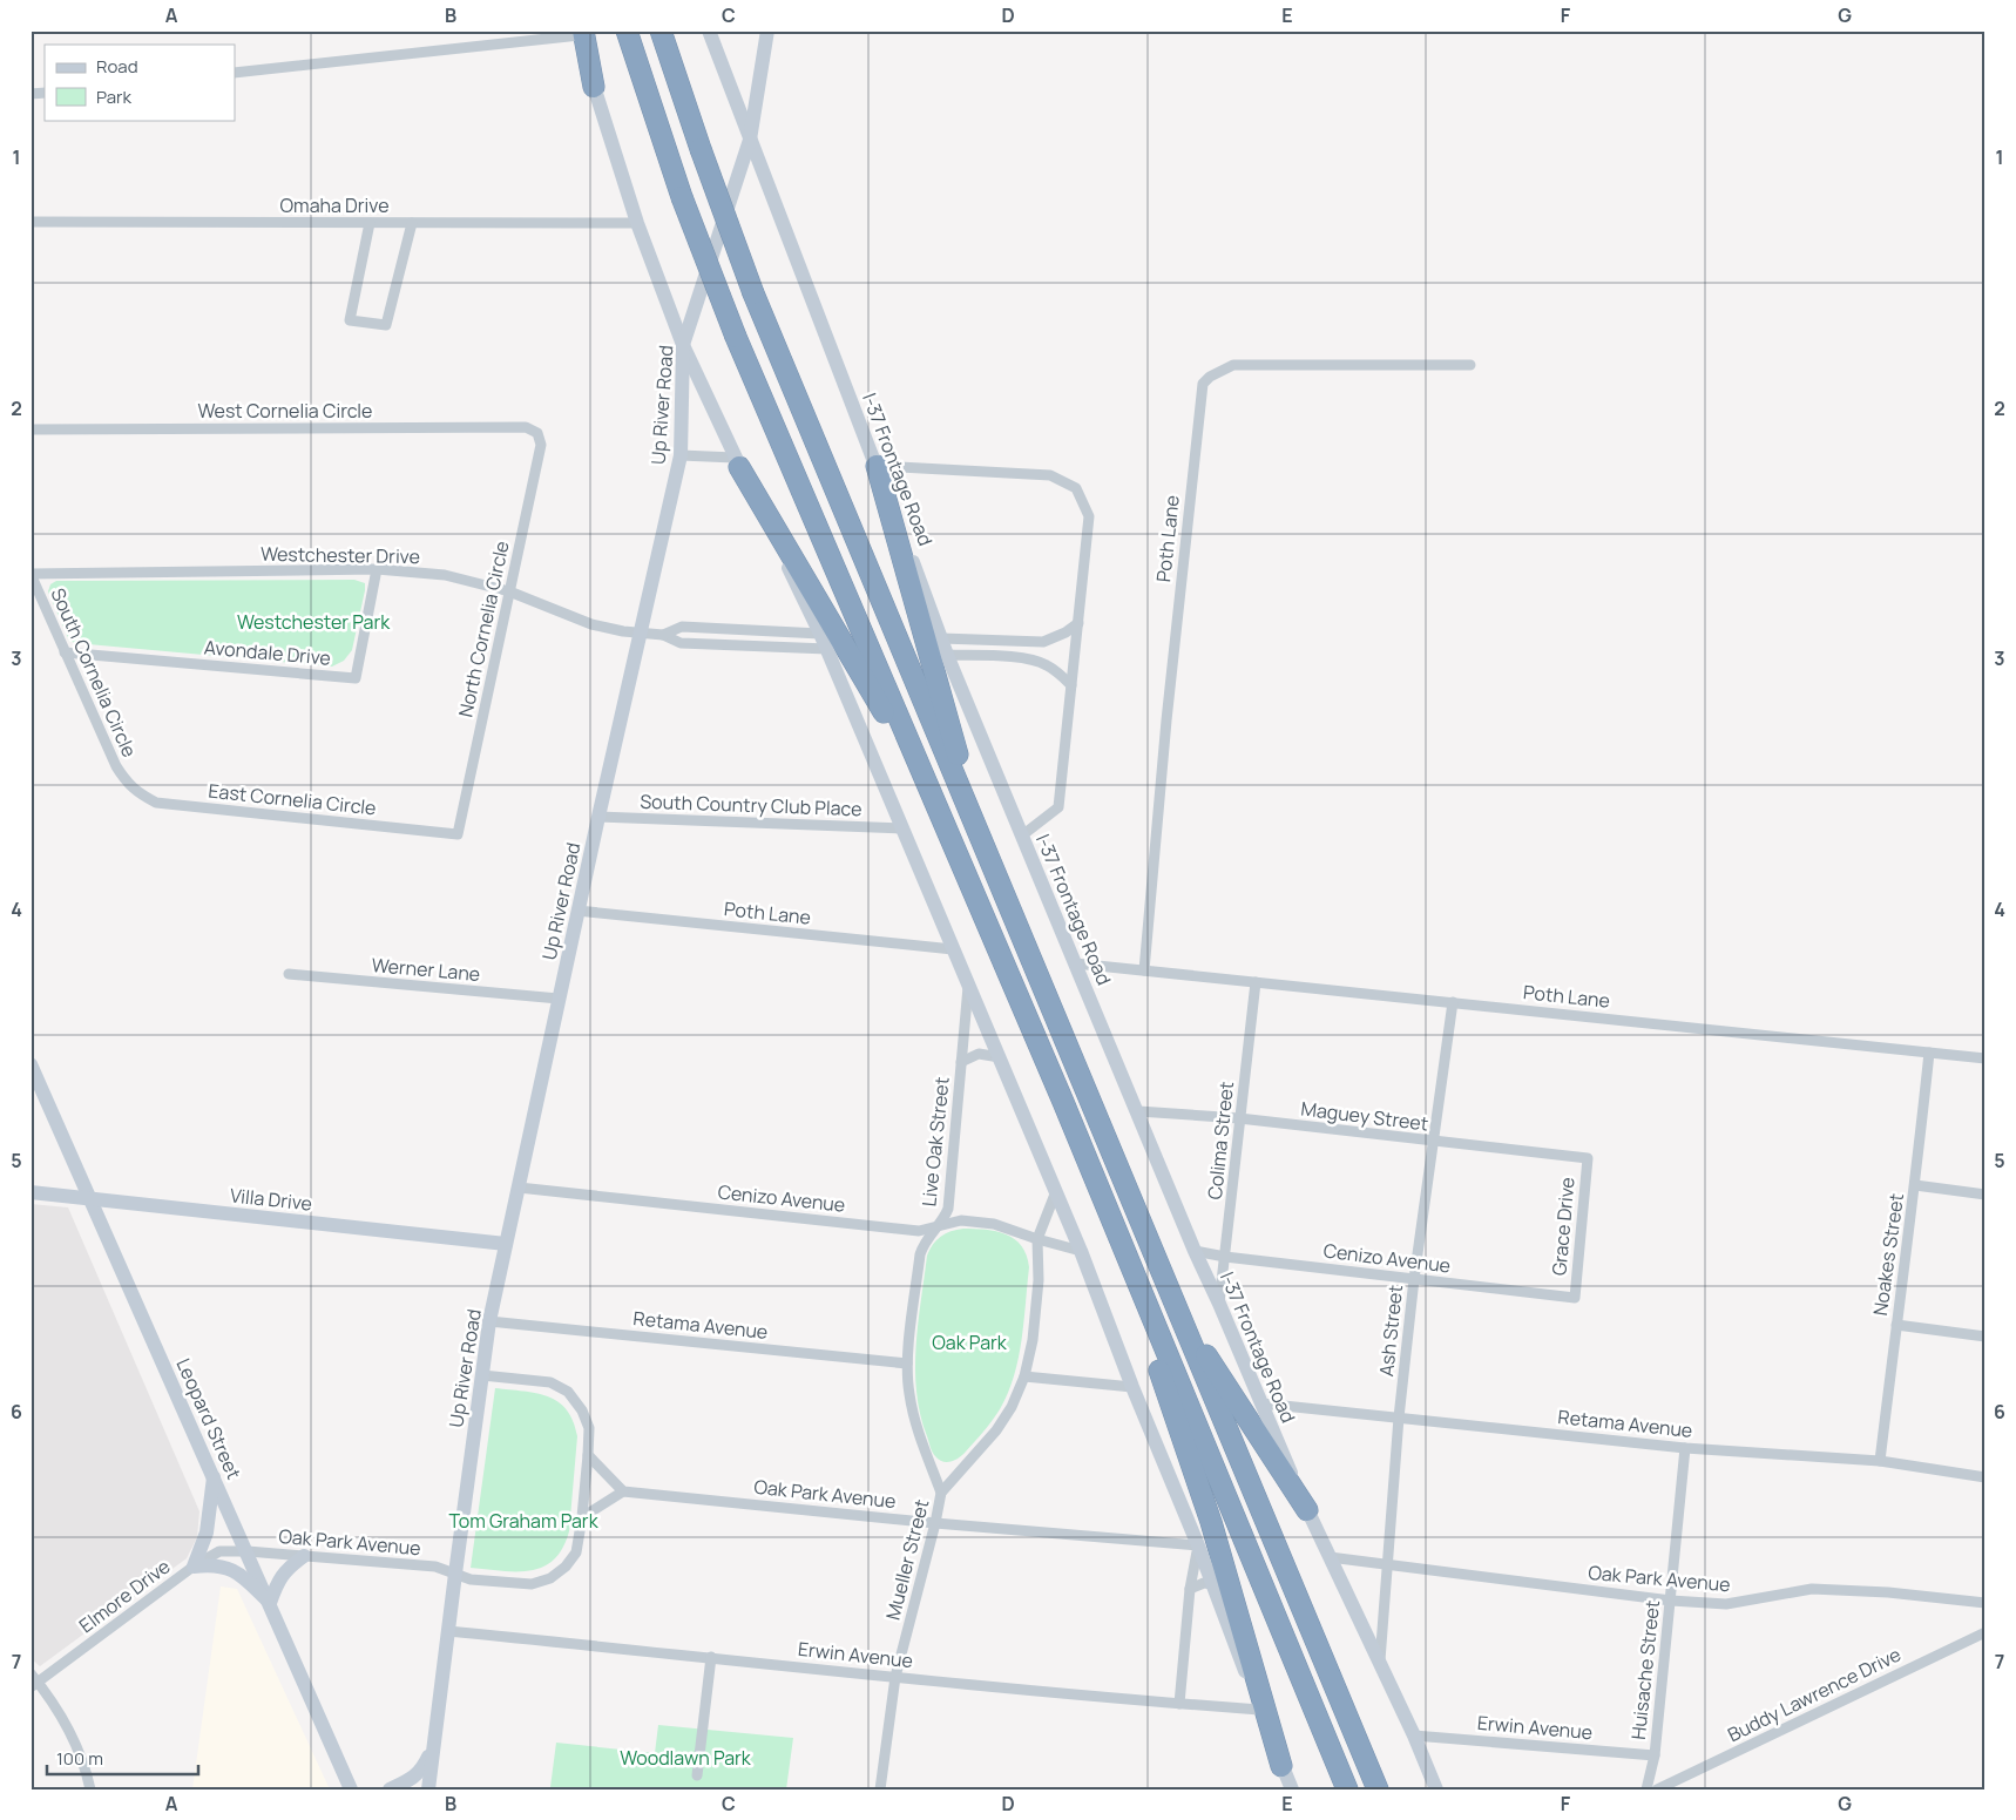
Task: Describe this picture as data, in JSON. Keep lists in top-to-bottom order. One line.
{"streets":{"main road":["Up River Road","I-37 Frontage Road","Villa Drive","Leopard Street"],"street":["Omaha Drive","West Cornelia Circle","Poth Lane","Westchester Drive","North Cornelia Circle","Avondale Drive","South Cornelia Circle","East Cornelia Circle","South Country Club Place","Werner Lane","Maguey Street","Colima Street","Live Oak Street","Cenizo Avenue","Grace Drive","Noakes Street","Retama Avenue","Ash Street","Oak Park Avenue","Mueller Street","Elmore Drive","Erwin Avenue","Huisache Street","Buddy Lawrence Drive"]},"crossings":[["Up River Road","I-37 Frontage Road"],["Up River Road","Poth Lane"],["Up River Road","Westchester Drive"],["Up River Road","South Country Club Place"],["Up River Road","Werner Lane"],["Up River Road","Cenizo Avenue"],["Up River Road","Villa Drive"],["Up River Road","Retama Avenue"],["Up River Road","Oak Park Avenue"],["Up River Road","Erwin Avenue"],["West Cornelia Circle","North Cornelia Circle"],["I-37 Frontage Road","Poth Lane"],["I-37 Frontage Road","Maguey Street"],["I-37 Frontage Road","Colima Street"],["I-37 Frontage Road","Cenizo Avenue"],["I-37 Frontage Road","Retama Avenue"],["I-37 Frontage Road","Ash Street"],["I-37 Frontage Road","Oak Park Avenue"],["I-37 Frontage Road","Erwin Avenue"],["Poth Lane","Colima Street"],["Poth Lane","Noakes Street"],["Poth Lane","Ash Street"],["Westchester Drive","North Cornelia Circle"],["Westchester Drive","Avondale Drive"],["Westchester Drive","South Cornelia Circle"],["North Cornelia Circle","East Cornelia Circle"],["Avondale Drive","South Cornelia Circle"],["South Cornelia Circle","East Cornelia Circle"],["Maguey Street","Colima Street"],["Maguey Street","Grace Drive"],["Maguey Street","Ash Street"],["Colima Street","Cenizo Avenue"],["Live Oak Street","Cenizo Avenue"],["Live Oak Street","Retama Avenue"],["Live Oak Street","Mueller Street"],["Cenizo Avenue","Grace Drive"],["Cenizo Avenue","Ash Street"],["Cenizo Avenue","Mueller Street"],["Villa Drive","Leopard Street"],["Noakes Street","Retama Avenue"],["Retama Avenue","Ash Street"],["Retama Avenue","Huisache Street"],["Ash Street","Oak Park Avenue"],["Leopard Street","Oak Park Avenue"],["Leopard Street","Elmore Drive"],["Oak Park Avenue","Mueller Street"],["Oak Park Avenue","Elmore Drive"],["Oak Park Avenue","Huisache Street"],["Mueller Street","Erwin Avenue"],["Erwin Avenue","Huisache Street"]],"parks":["Westchester Park","Oak Park","Tom Graham Park","Woodlawn Park"],"legend":["Road","Park"],"scale_bar":"100 m","grid":{"columns":["A","B","C","D","E","F","G"],"rows":["1","2","3","4","5","6","7"]}}
